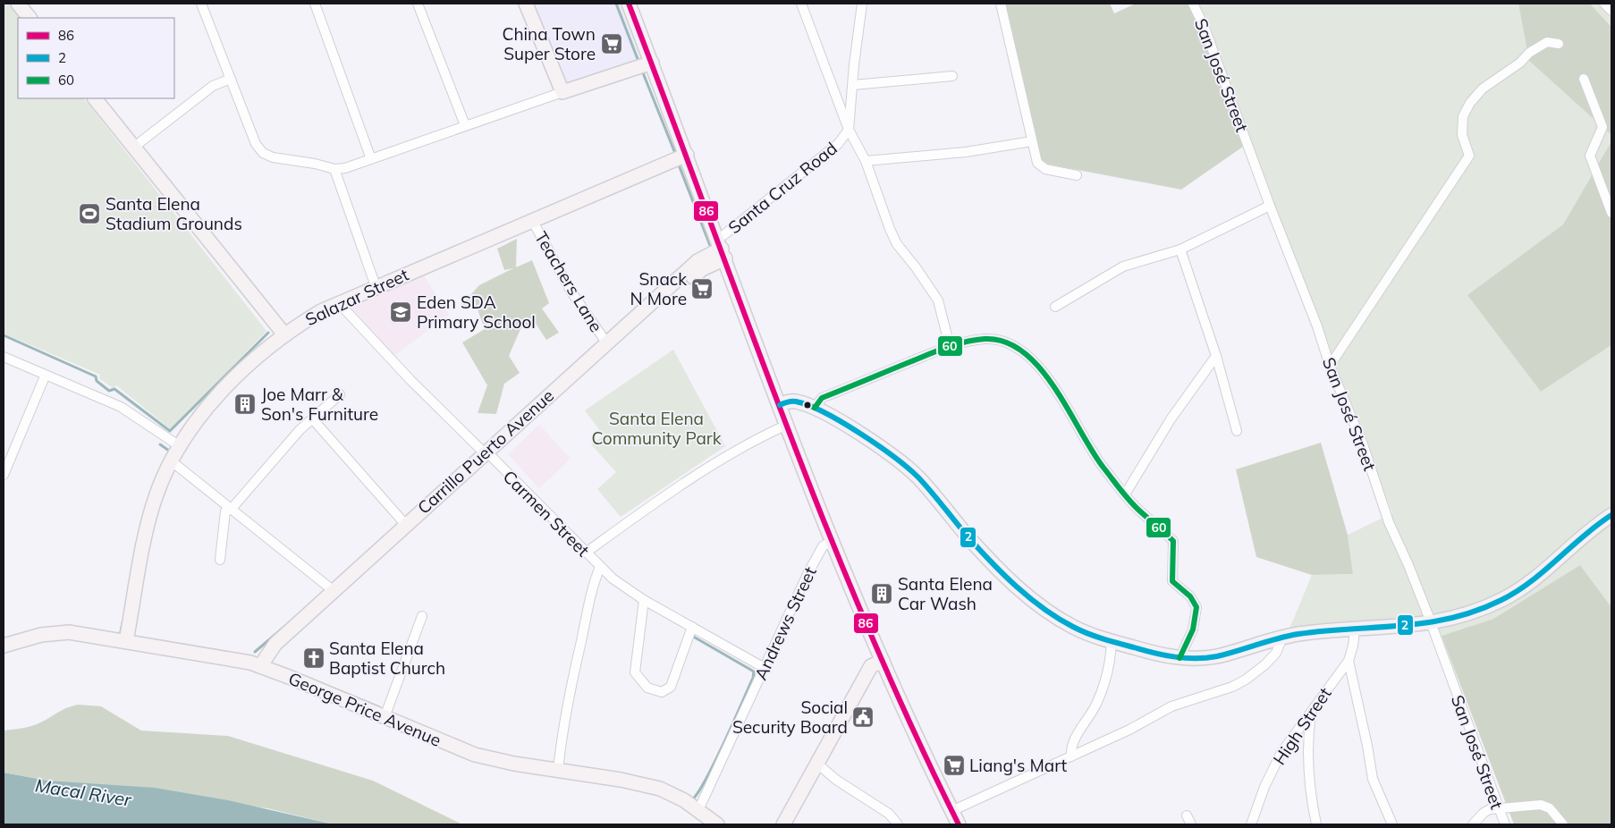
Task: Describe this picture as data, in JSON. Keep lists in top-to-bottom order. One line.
{"streets":{"main road":["Salazar Street","Carrillo Puerto Avenue","George Price Avenue"],"street":["San José Street","Santa Cruz Road","Teachers Lane","Carmen Street","Andrews Street","High Street"]},"crossings":[["Santa Cruz Road","Carrillo Puerto Avenue"],["Teachers Lane","Salazar Street"],["Teachers Lane","Carrillo Puerto Avenue"],["Salazar Street","Carmen Street"],["Salazar Street","George Price Avenue"],["Carrillo Puerto Avenue","Carmen Street"],["Carrillo Puerto Avenue","George Price Avenue"],["Carmen Street","Andrews Street"],["Andrews Street","George Price Avenue"]],"water":["Macal River"],"parks":["Santa Elena Community Park"],"places":{"supermarket":["China Town Super Store","Snack N More","Liang's Mart"],"sports":["Santa Elena Stadium Grounds"],"school or university":["Eden SDA Primary School"],"building":["Joe Marr & Son's Furniture","Santa Elena Car Wash"],"church":["Santa Elena Baptist Church"],"public building":["Social Security Board"]},"lines":["transit line 86","transit line 60","transit line 2"],"legend":["86","2","60"]}
